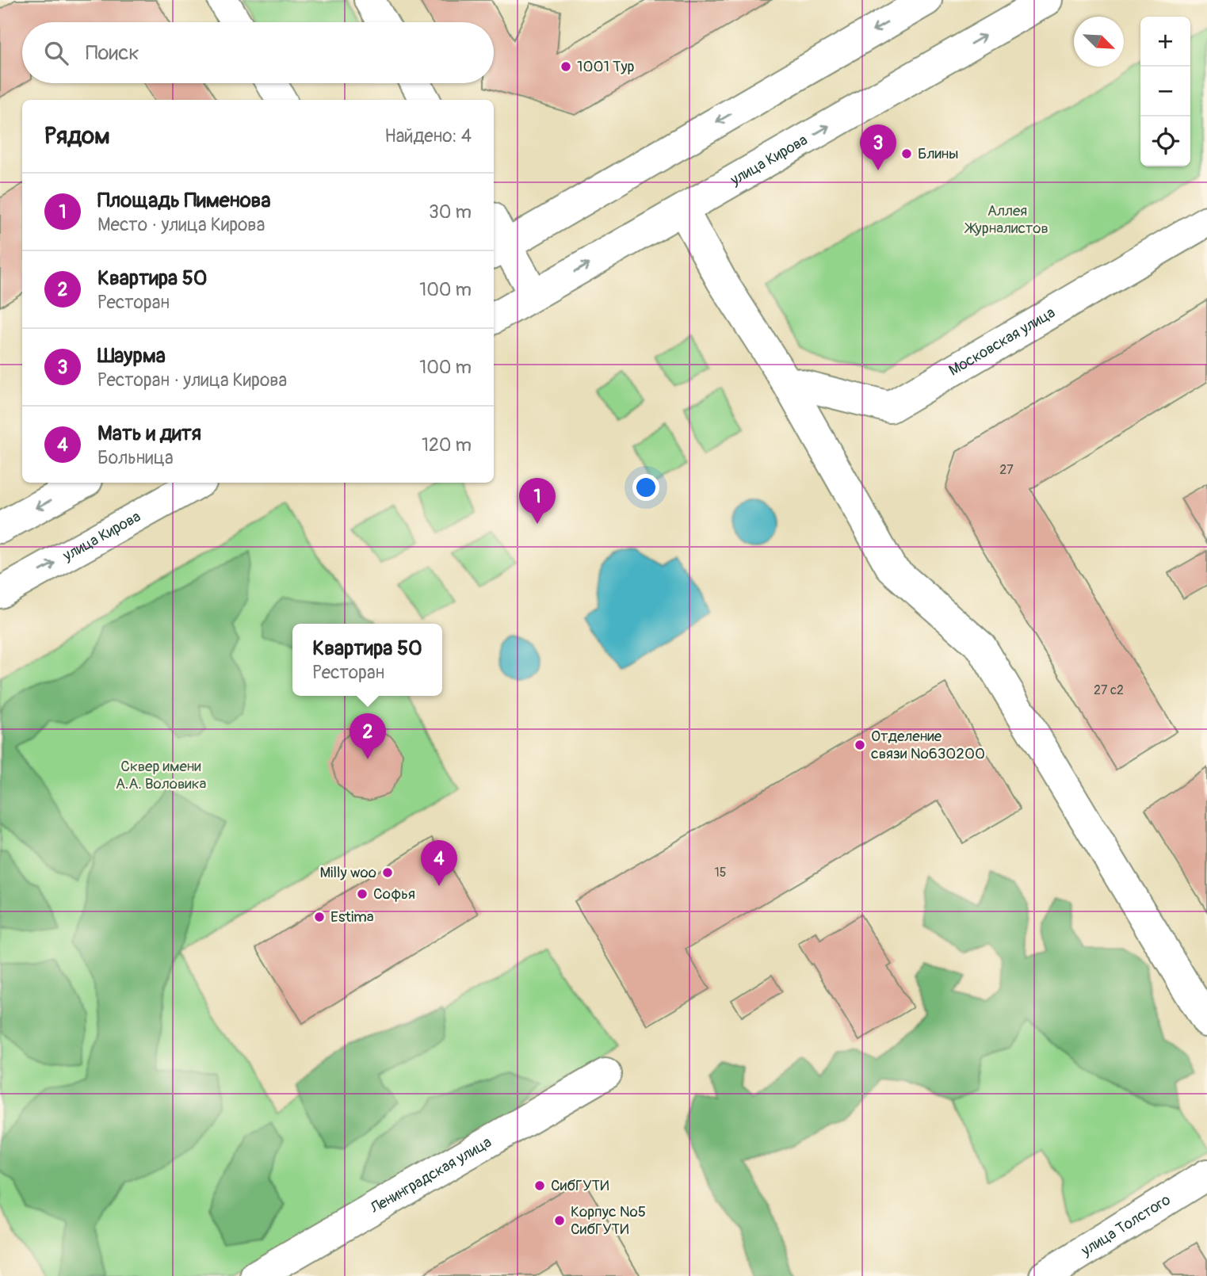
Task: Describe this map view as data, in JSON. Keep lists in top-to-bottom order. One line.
{"streets":{"street":["улица Кирова","Московская улица","Ленинградская улица","улица Толстого"]},"parks":["Аллея Журналистов","Cквер имени А.А. Воловика"],"places":["1001 Тур","Блины","Отделение связи №630200","Milly woo","Софья","Estima","СибГУТИ","Корпус №5 СибГУТИ"],"house_numbers":["27","27 с2","15"],"north":"bottom right","page":{"map_buttons":["+","−"],"search":"Поиск","heading":["Рядом","Найдено: 4"],"pins":["3","1","2","4"],"list":[{"mark":"1","name":"Площадь Пименова","note":"Место · улица Кирова","value":"30 m"},{"mark":"2","name":"Квартира 50","note":"Ресторан","value":"100 m"},{"mark":"3","name":"Шаурма","note":"Ресторан · улица Кирова","value":"100 m"},{"mark":"4","name":"Мать и дитя","note":"Больница","value":"120 m"}],"popup":["Квартира 50","Ресторан"]}}
